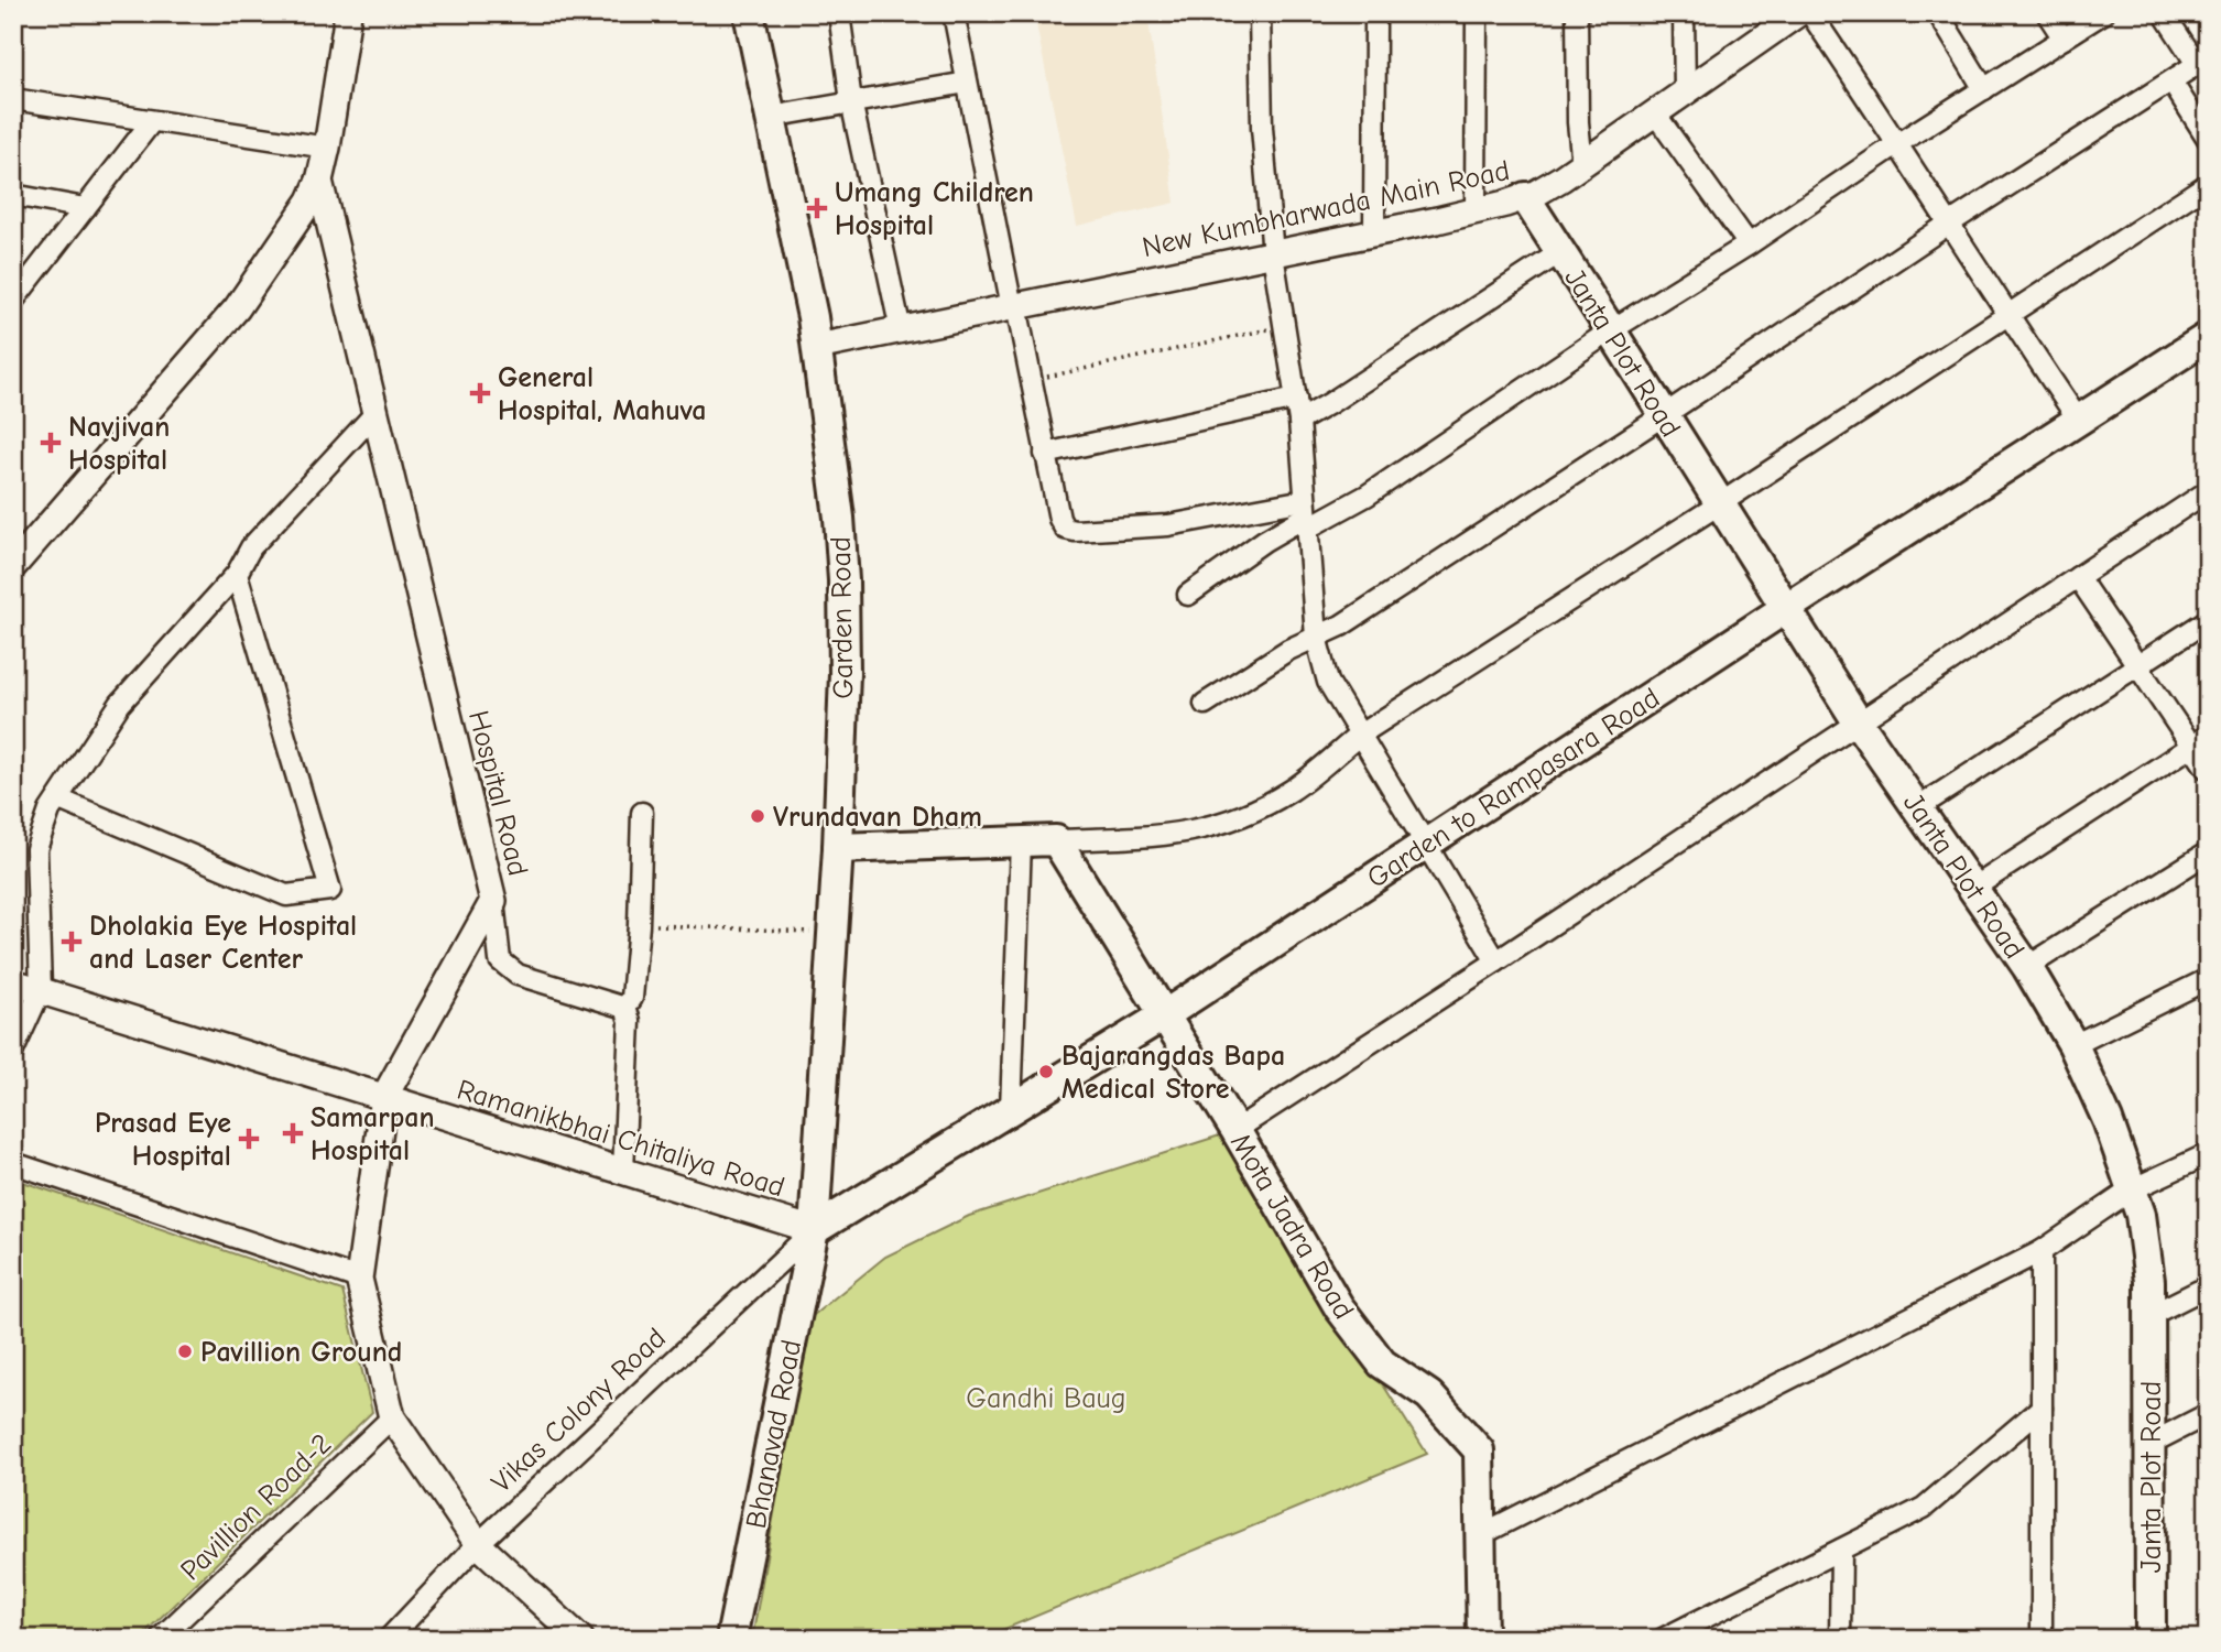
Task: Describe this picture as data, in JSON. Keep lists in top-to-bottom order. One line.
{"streets":{"main road":["Janta Plot Road","Garden Road","Garden to Rampasara Road","Mota Jadra Road","Bhanavad Road"],"street":["New Kumbharwada Main Road","Hospital Road","Ramanikbhai Chitaliya Road","Vikas Colony Road","Pavillion Road-2"]},"crossings":[["New Kumbharwada Main Road","Janta Plot Road"],["New Kumbharwada Main Road","Garden Road"],["Janta Plot Road","Garden to Rampasara Road"],["Garden Road","Garden to Rampasara Road"],["Garden Road","Ramanikbhai Chitaliya Road"],["Garden Road","Vikas Colony Road"],["Garden Road","Bhanavad Road"],["Garden to Rampasara Road","Ramanikbhai Chitaliya Road"],["Garden to Rampasara Road","Mota Jadra Road"],["Garden to Rampasara Road","Vikas Colony Road"],["Garden to Rampasara Road","Bhanavad Road"],["Hospital Road","Ramanikbhai Chitaliya Road"],["Hospital Road","Vikas Colony Road"],["Hospital Road","Pavillion Road-2"],["Ramanikbhai Chitaliya Road","Vikas Colony Road"],["Ramanikbhai Chitaliya Road","Bhanavad Road"],["Vikas Colony Road","Bhanavad Road"]],"parks":["Gandhi Baug"],"places":{"health":["Umang Children Hospital","General Hospital, Mahuva","Navjivan Hospital","Dholakia Eye Hospital and Laser Center","Samarpan Hospital","Prasad Eye Hospital"],"other":["Vrundavan Dham","Bajarangdas Bapa Medical Store","Pavillion Ground"]}}
